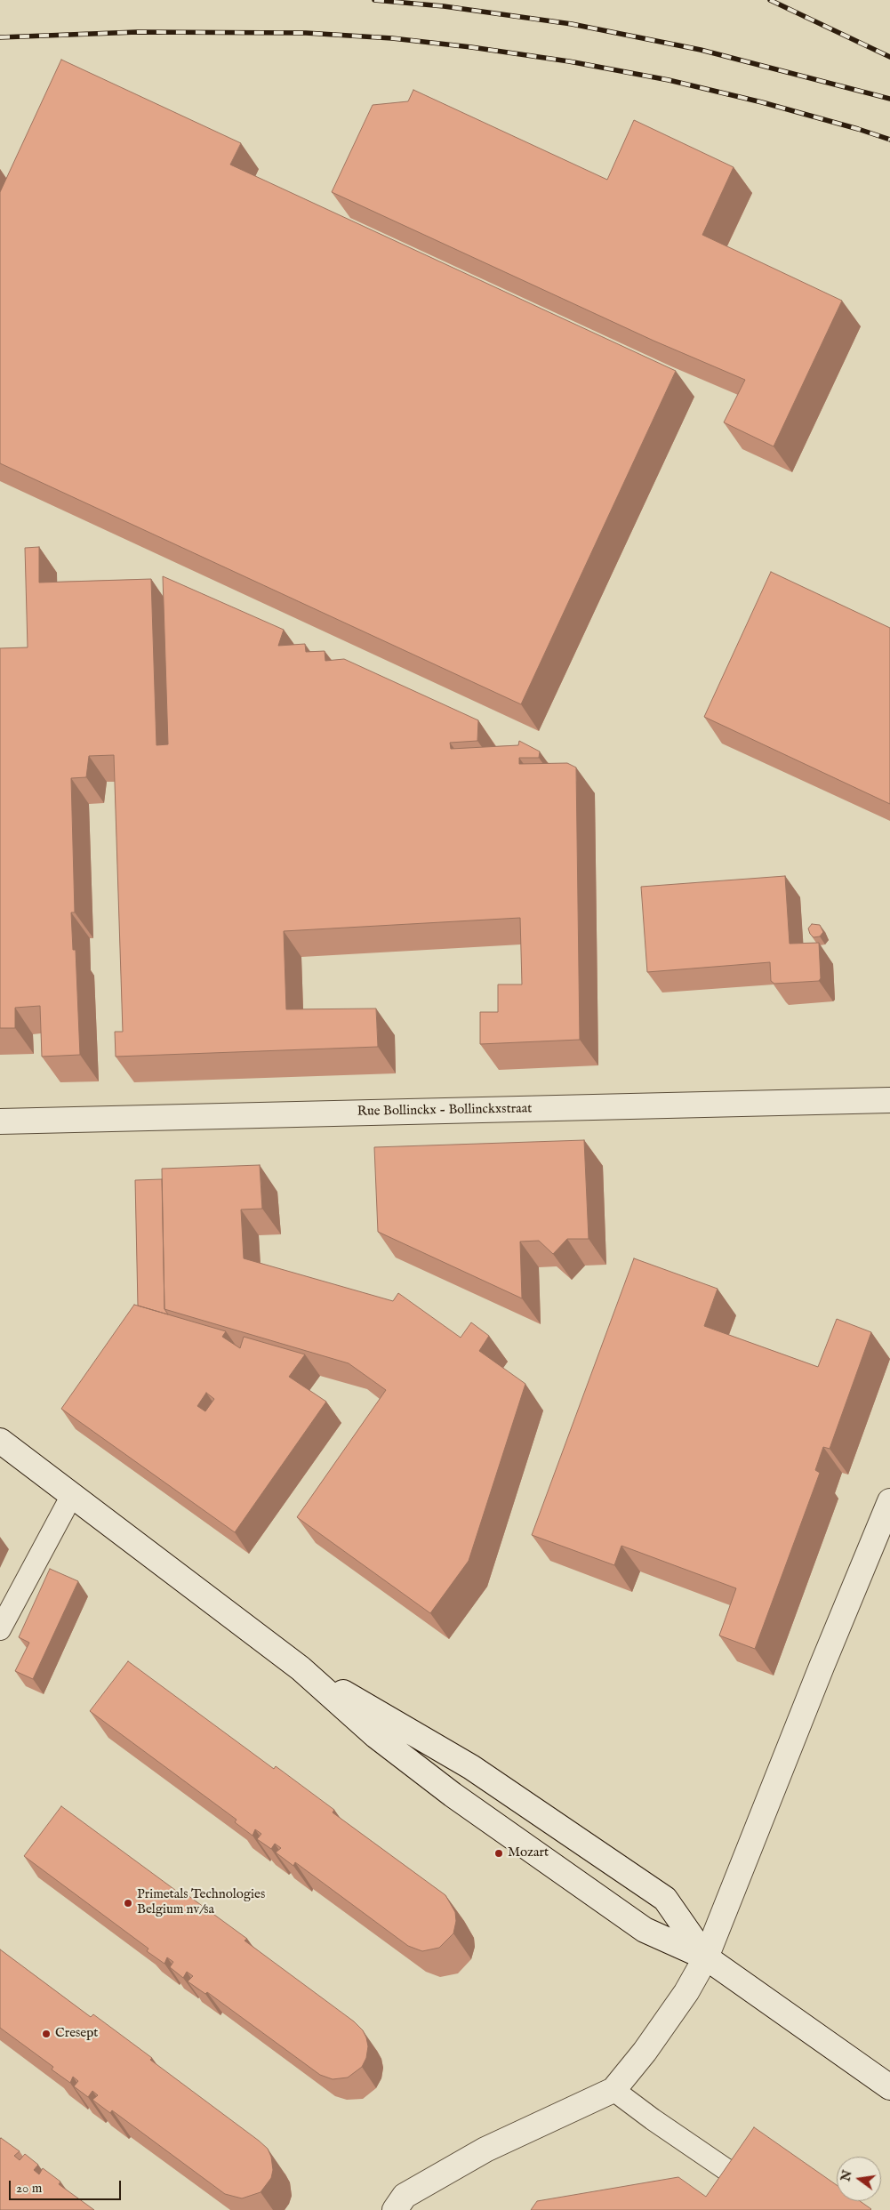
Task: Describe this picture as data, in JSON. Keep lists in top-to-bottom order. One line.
{"streets":{"street":["Rue Bollinckx - Bollinckxstraat"]},"places":["Mozart","Primetals Technologies Belgium nv/sa","Cresept"],"scale_bar":"20 m","north":"left"}
